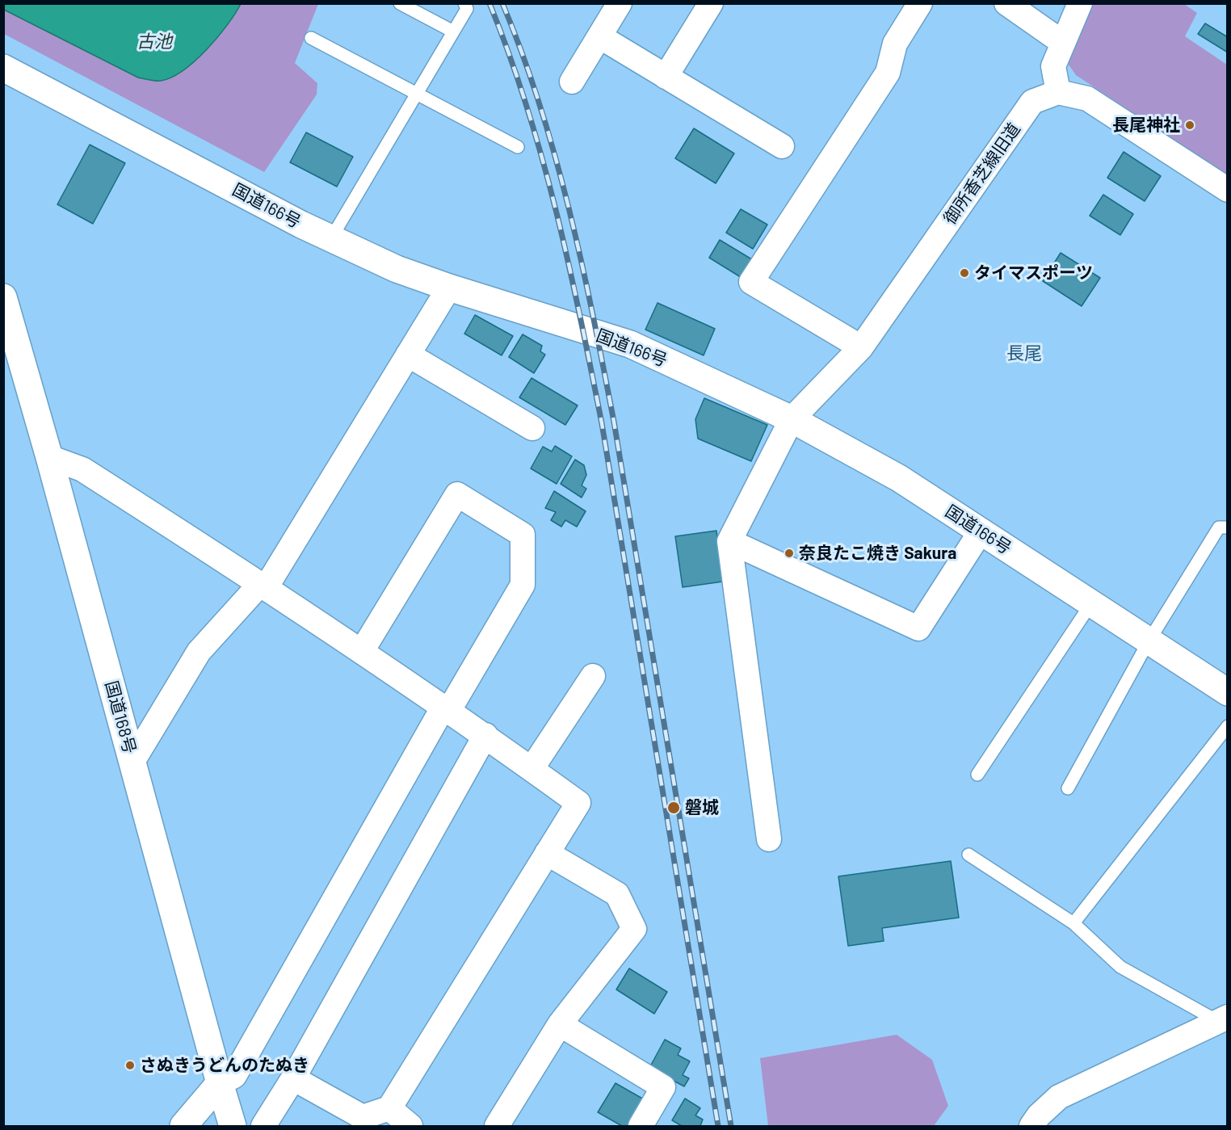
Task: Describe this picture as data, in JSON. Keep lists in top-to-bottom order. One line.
{"streets":{"main road":["国道166号","国道168号"],"street":["御所香芝線旧道"]},"crossings":[["御所香芝線旧道","国道166号"]],"districts":["長尾"],"water":["古池"],"places":["長尾神社","タイマスポーツ","奈良たこ焼き Sakura","磐城","さぬきうどんのたぬき"]}
